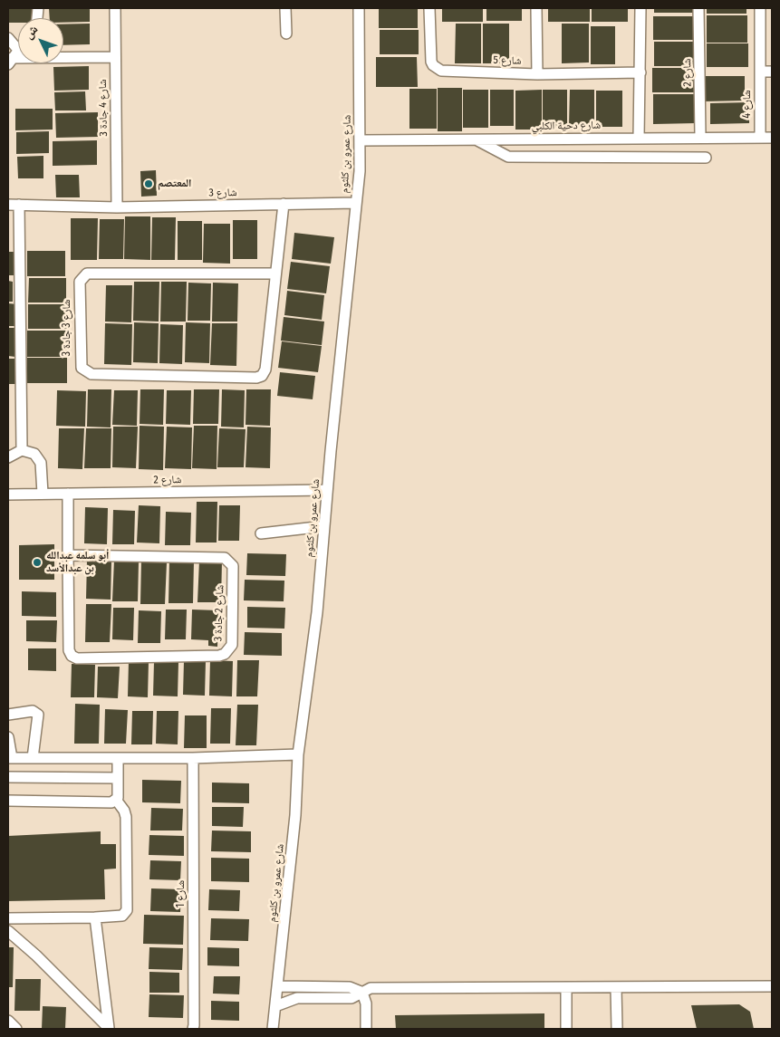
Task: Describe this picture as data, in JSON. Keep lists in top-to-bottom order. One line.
{"streets":{"street":["شارع 5","شارع 2","شارع 4","شارع 4 جادة 3","شارع دحية الكلبي","شارع عمرو بن كلثوم","شارع 3","شارع 3 جادة 3","شارع 2 جادة 3","شارع 1"]},"crossings":[["شارع 2","شارع دحية الكلبي"],["شارع 2","شارع عمرو بن كلثوم"],["شارع 2","شارع 2 جادة 3"],["شارع 4","شارع دحية الكلبي"],["شارع 4 جادة 3","شارع 3"],["شارع دحية الكلبي","شارع عمرو بن كلثوم"],["شارع عمرو بن كلثوم","شارع 3"],["شارع 3","شارع 3 جادة 3"]],"places":["المعتصم","أبو سلمه عبدالله بن عبدالأسد"],"north":"top left"}
